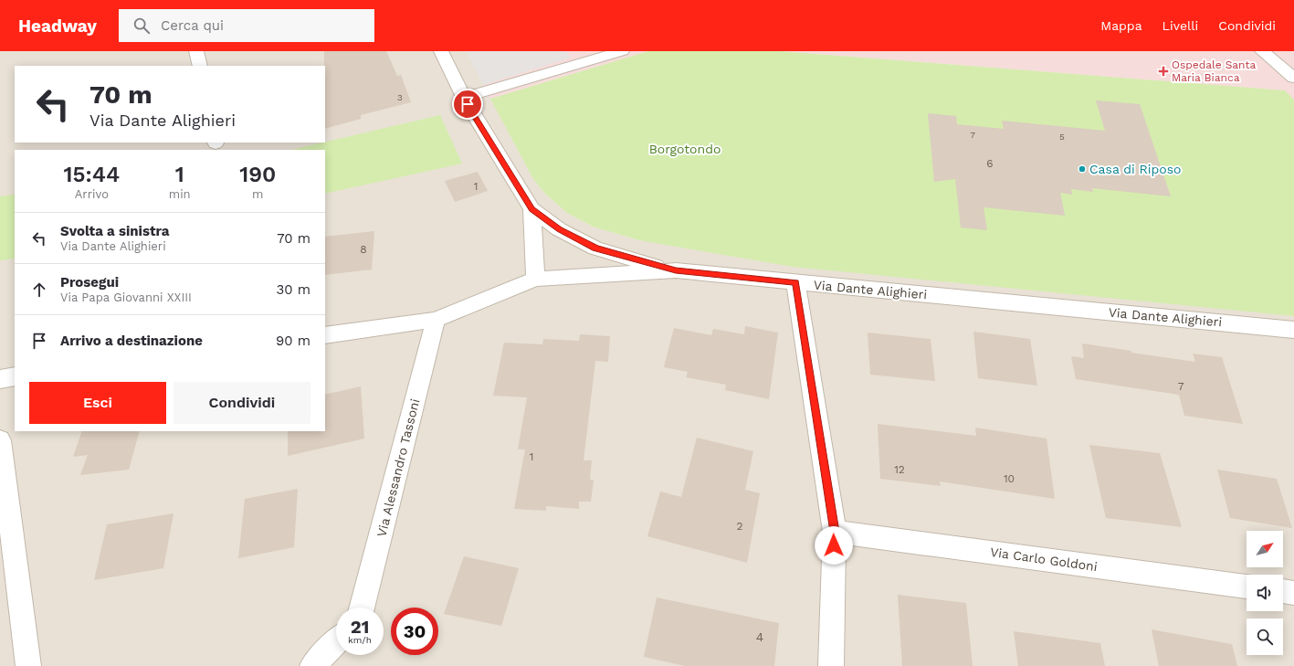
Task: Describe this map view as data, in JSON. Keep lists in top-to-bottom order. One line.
{"streets":{"street":["Via Dante Alighieri","Via Alessandro Tassoni","Via Carlo Goldoni"]},"crossings":[["Via Dante Alighieri","Via Alessandro Tassoni"]],"parks":["Borgotondo"],"places":{"health":["Ospedale Santa Maria Bianca"],"other":["Casa di Riposo"]},"house_numbers":["3","7","5","6","1","8","7","1","12","10","2","4"],"north":"top right","page":{"header":"Headway","search":"Cerca qui","nav":["Mappa","Livelli","Condividi"],"turn":["70 m","Via Dante Alighieri"],"eta":["15:44","Arrivo","1","min","190","m"],"list":[{"name":"Svolta a sinistra","note":"Via Dante Alighieri","value":"70 m"},{"name":"Prosegui","note":"Via Papa Giovanni XXIII","value":"30 m"},{"name":"Arrivo a destinazione","value":"90 m"}],"buttons":["Esci","Condividi"],"speed":"21 km/h","limit":"30"}}
